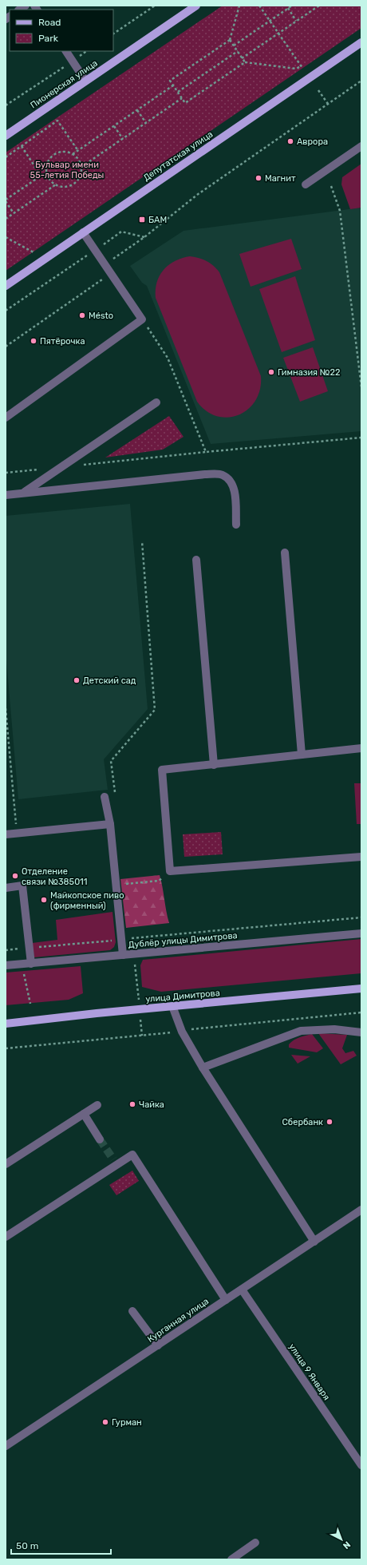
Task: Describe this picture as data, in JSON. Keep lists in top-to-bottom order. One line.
{"streets":{"main road":["Пионерская улица","Депутатская улица","улица Димитрова"],"street":["Дублёр улицы Димитрова","Курганная улица","улица 9 Января"]},"crossings":[["Курганная улица","улица 9 Января"]],"parks":["Бульвар имени 55-летия Победы"],"places":{"other":["Аврора","Магнит","Mésto","Пятёрочка","Гимназия №22","Детский сад","Отделение связи №385011","Майкопское пиво (фирменный)","Чайка","Сбербанк","Гурман"],"transit":["БАМ"]},"legend":["Road","Park"],"scale_bar":"50 m","north":"bottom right"}
